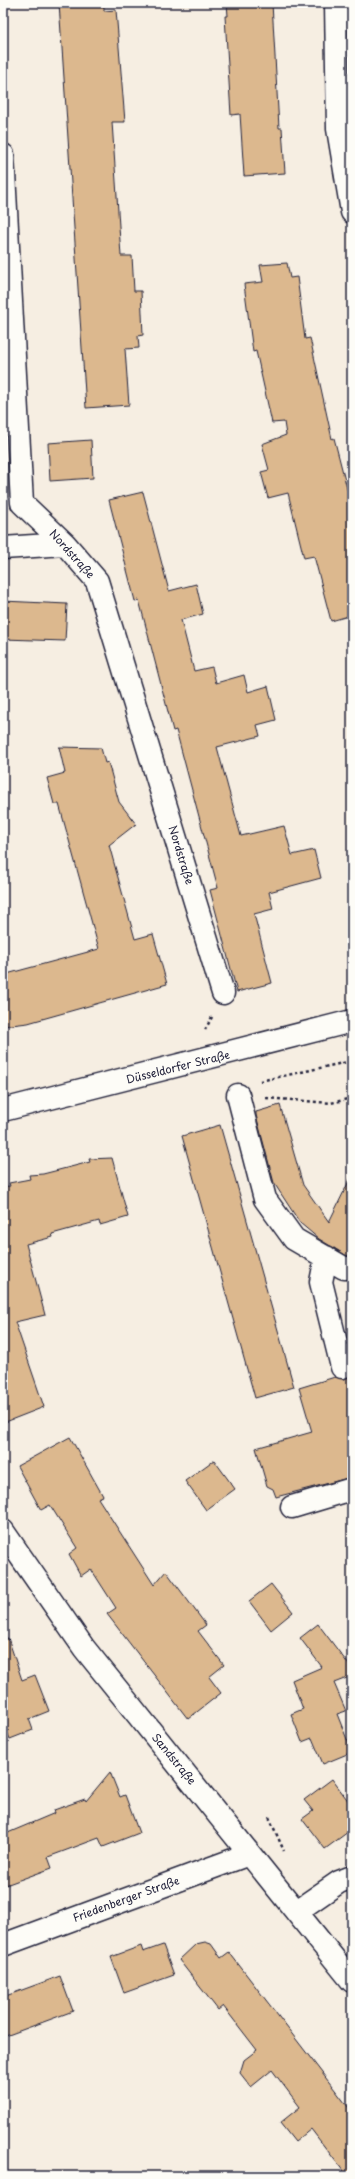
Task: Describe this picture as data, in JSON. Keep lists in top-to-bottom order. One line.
{"streets":{"street":["Nordstraße","Düsseldorfer Straße","Sandstraße","Friedenberger Straße"]},"crossings":[["Sandstraße","Friedenberger Straße"]]}
